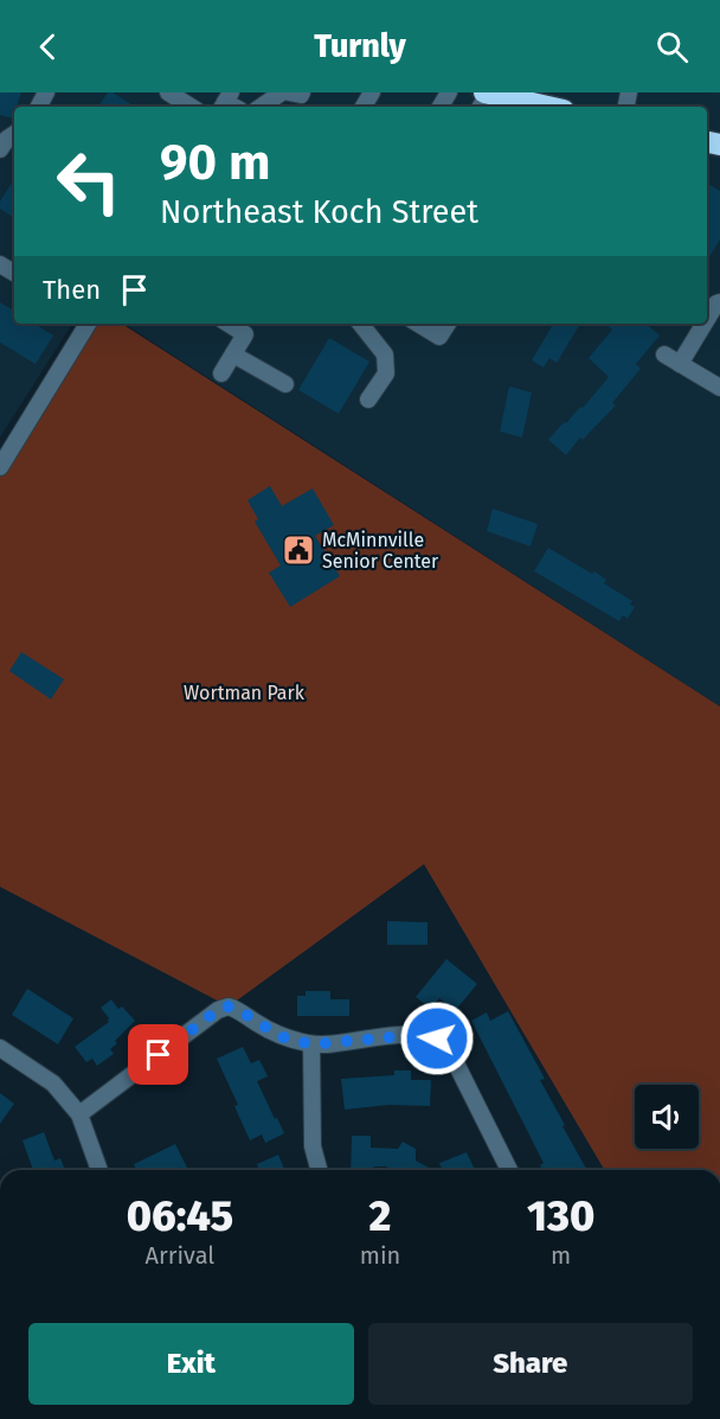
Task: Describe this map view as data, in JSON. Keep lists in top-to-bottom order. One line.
{"parks":["Wortman Park"],"places":{"public building":["McMinnville Senior Center"]},"page":{"header":"Turnly","turn":["90 m","Northeast Koch Street"],"then":"Then","eta":["06:45","Arrival","2","min","130","m"],"buttons":["Exit","Share"]}}
